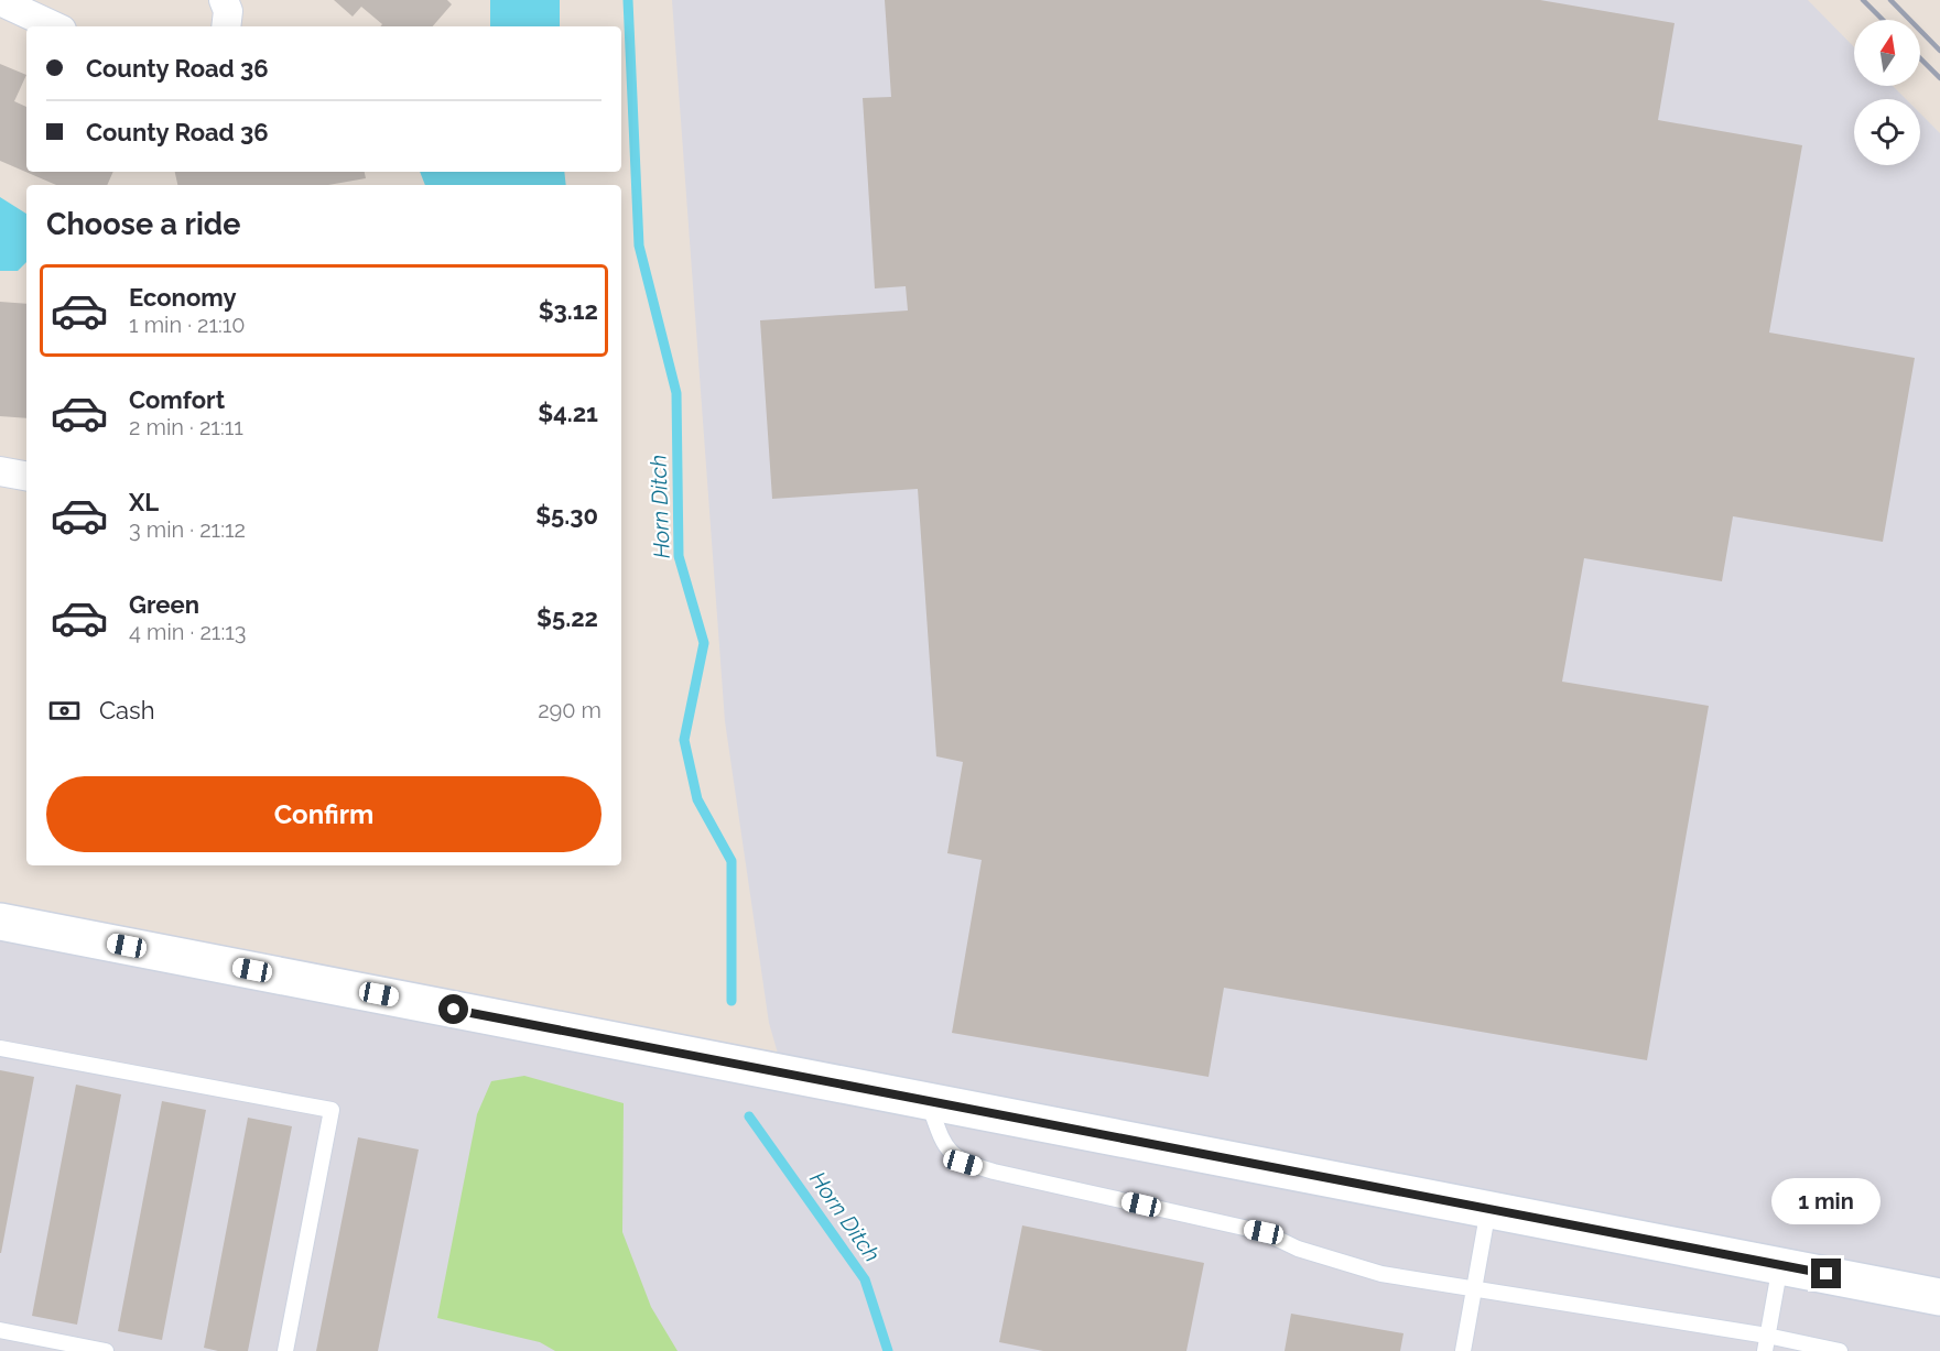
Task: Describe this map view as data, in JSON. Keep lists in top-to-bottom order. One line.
{"water":["Horn Ditch"],"north":"top","page":{"banner":["County Road 36","County Road 36"],"heading":"Choose a ride","list":[{"name":"Economy","note":"1 min · 21:10","value":"$3.12"},{"name":"Comfort","note":"2 min · 21:11","value":"$4.21"},{"name":"XL","note":"3 min · 21:12","value":"$5.30"},{"name":"Green","note":"4 min · 21:13","value":"$5.22"}],"pay":["Cash","290 m"],"buttons":"Confirm","bubble":"1 min"}}
